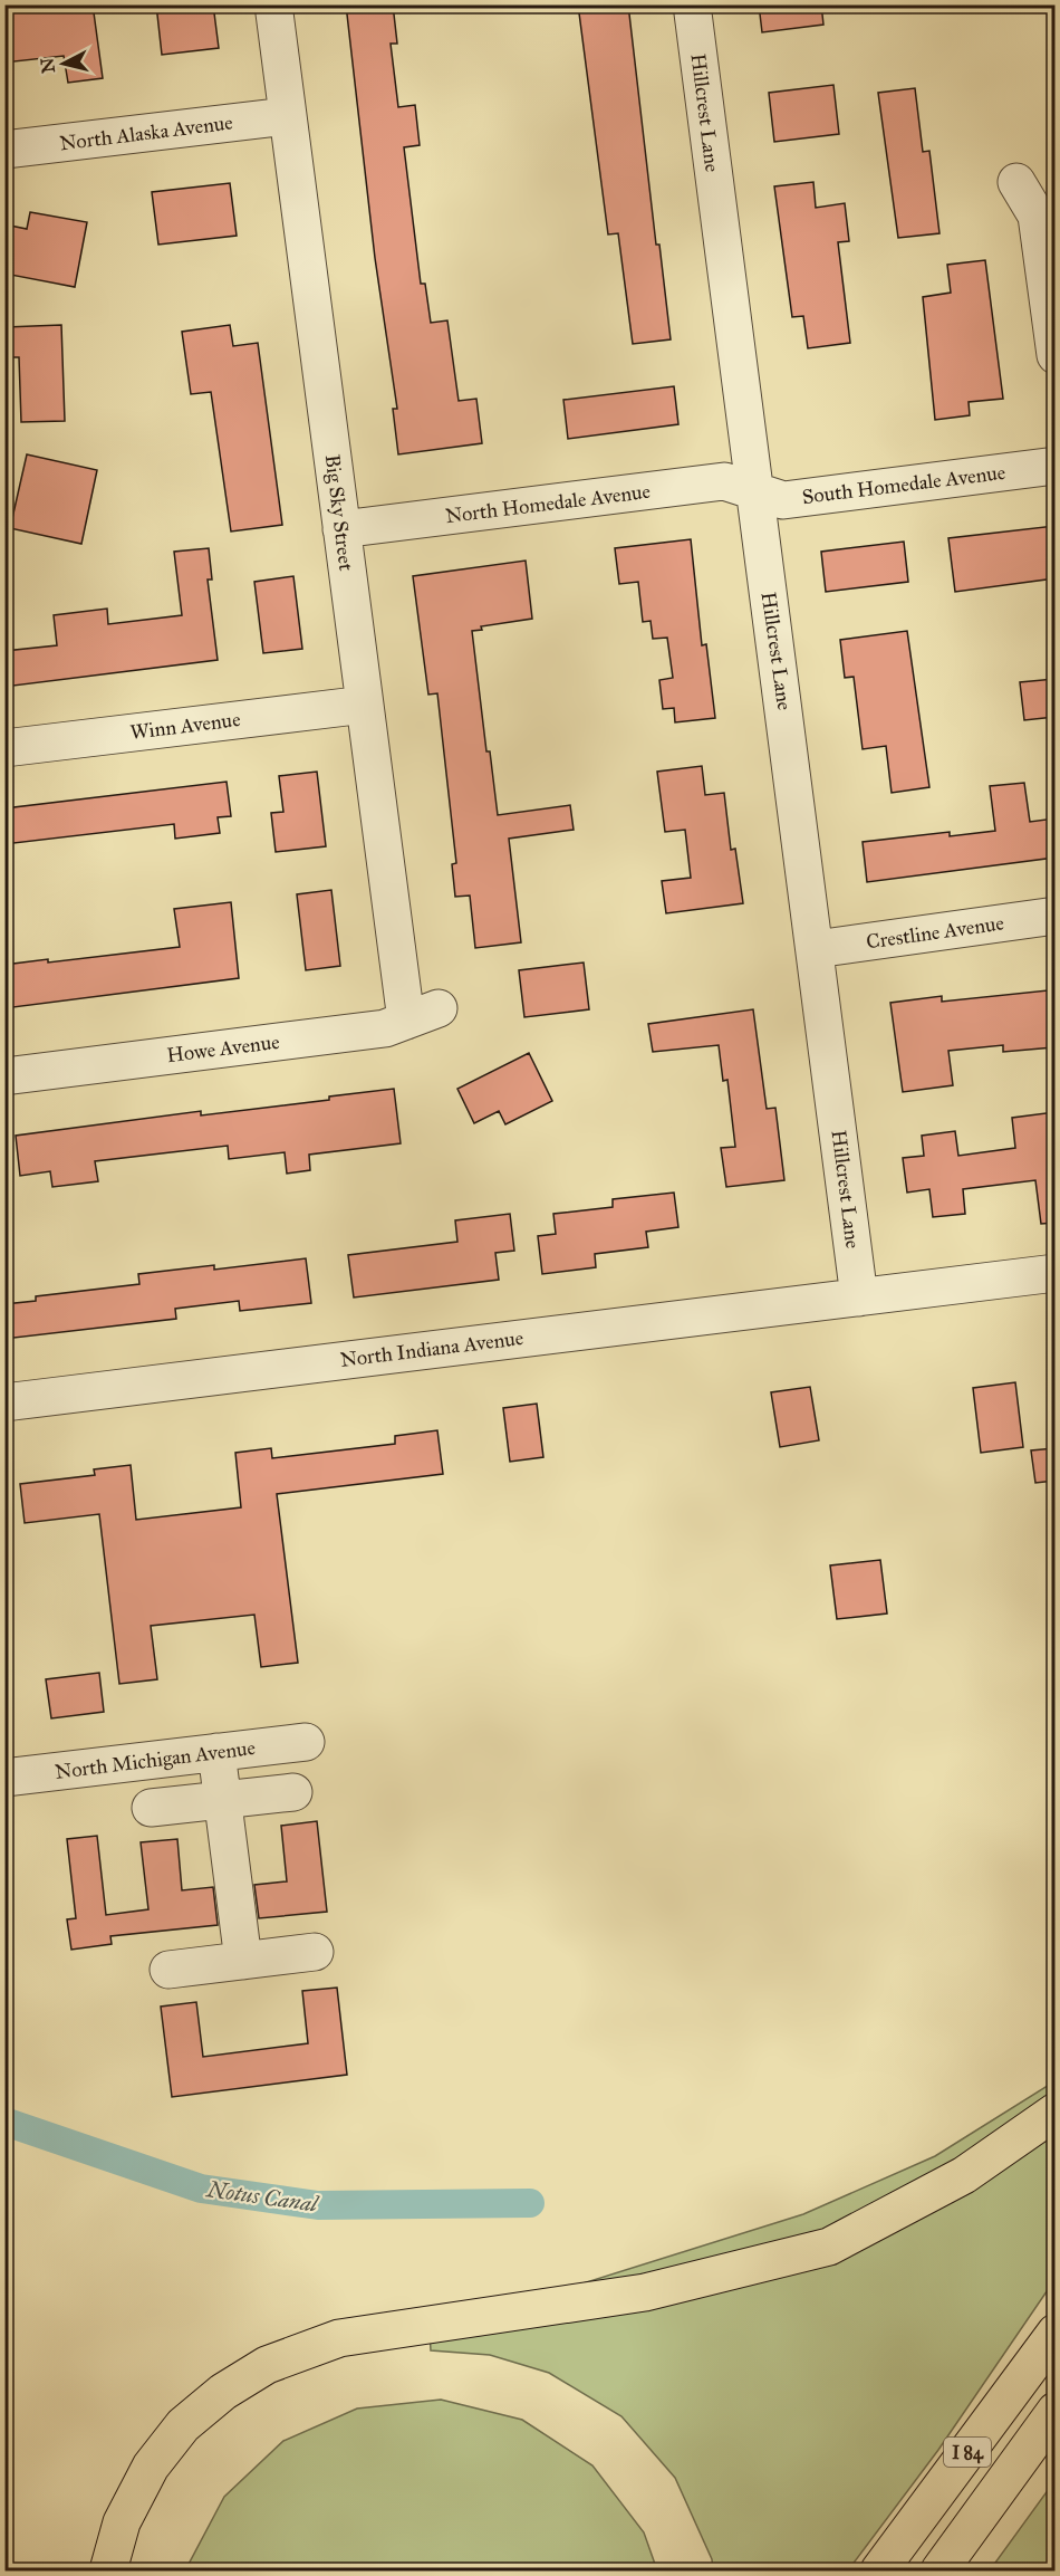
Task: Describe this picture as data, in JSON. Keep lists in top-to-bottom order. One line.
{"streets":{"highway":["I 84"],"street":["Hillcrest Lane","North Alaska Avenue","South Homedale Avenue","North Homedale Avenue","Big Sky Street","Winn Avenue","Crestline Avenue","Howe Avenue","North Indiana Avenue","North Michigan Avenue"]},"crossings":[["Hillcrest Lane","South Homedale Avenue"],["Hillcrest Lane","North Homedale Avenue"],["Hillcrest Lane","Crestline Avenue"],["Hillcrest Lane","North Indiana Avenue"],["North Alaska Avenue","Big Sky Street"],["South Homedale Avenue","North Homedale Avenue"],["North Homedale Avenue","Big Sky Street"],["Big Sky Street","Winn Avenue"],["Big Sky Street","Howe Avenue"]],"water":["Notus Canal"],"north":"left"}
